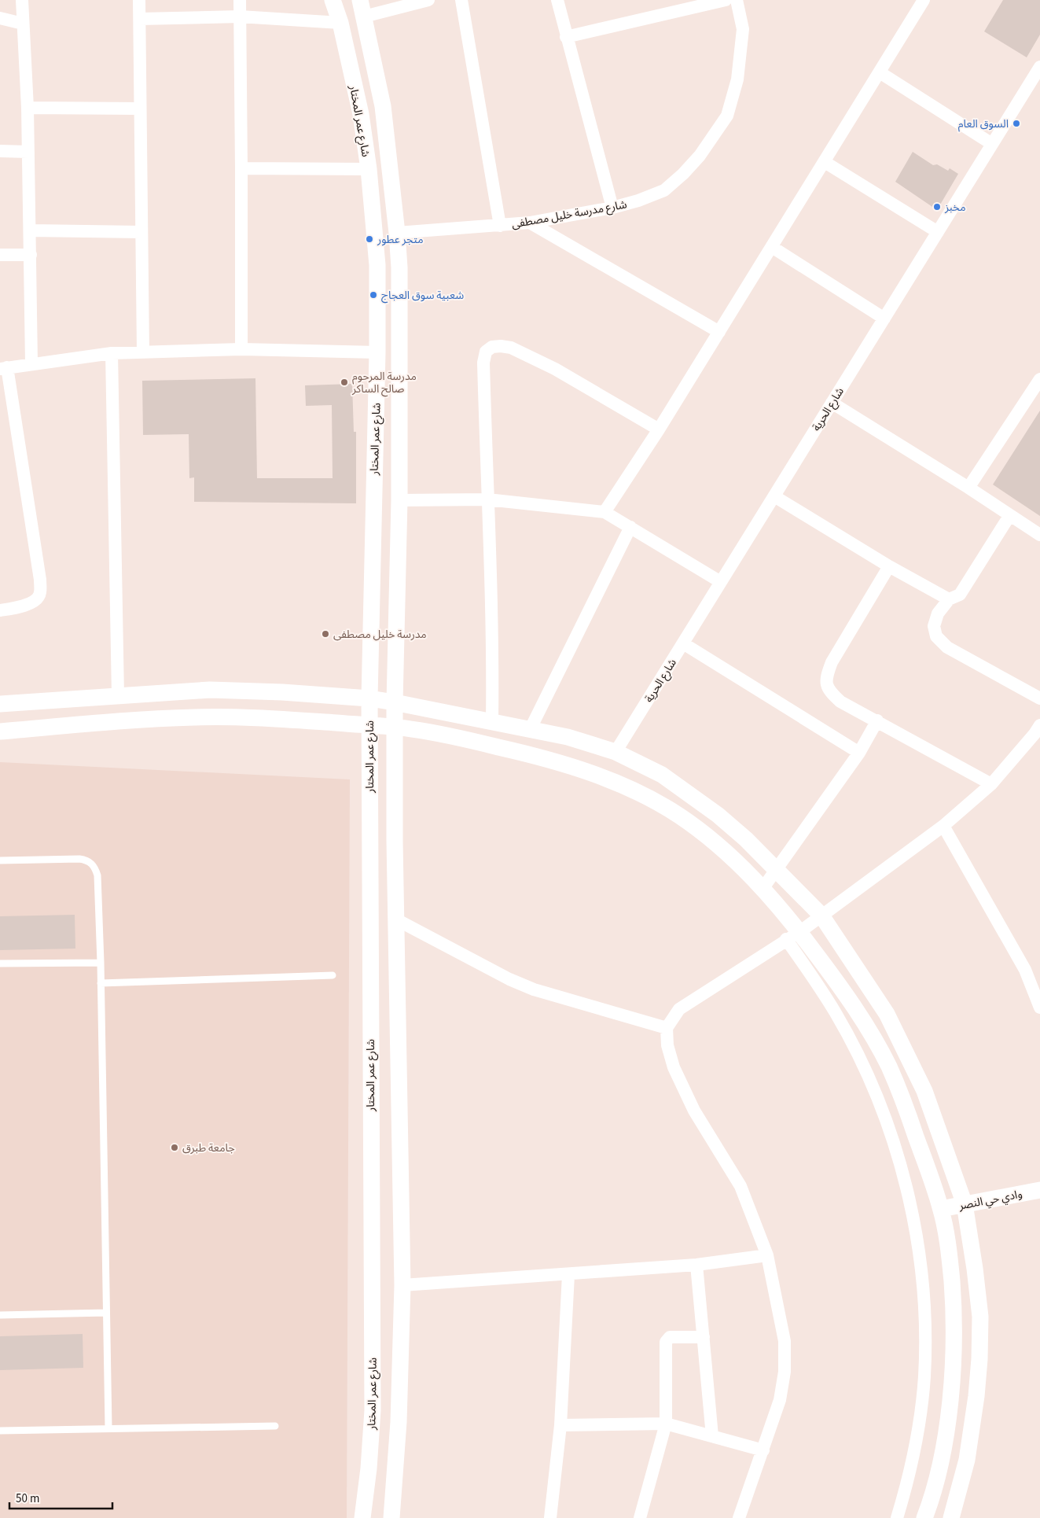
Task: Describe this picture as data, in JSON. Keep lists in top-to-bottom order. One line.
{"streets":{"street":["شارع عمر المختار","شارع مدرسة خليل مصطفى","شارع الحرية","وادي حي النصر"]},"crossings":[["شارع عمر المختار","شارع مدرسة خليل مصطفى"]],"places":["السوق العام","مخبز","متجر عطور","شعبية سوق العجاج","مدرسة المرحوم صالح الساكر","مدرسة خليل مصطفى","جامعة طبرق"],"scale_bar":"50 m"}
